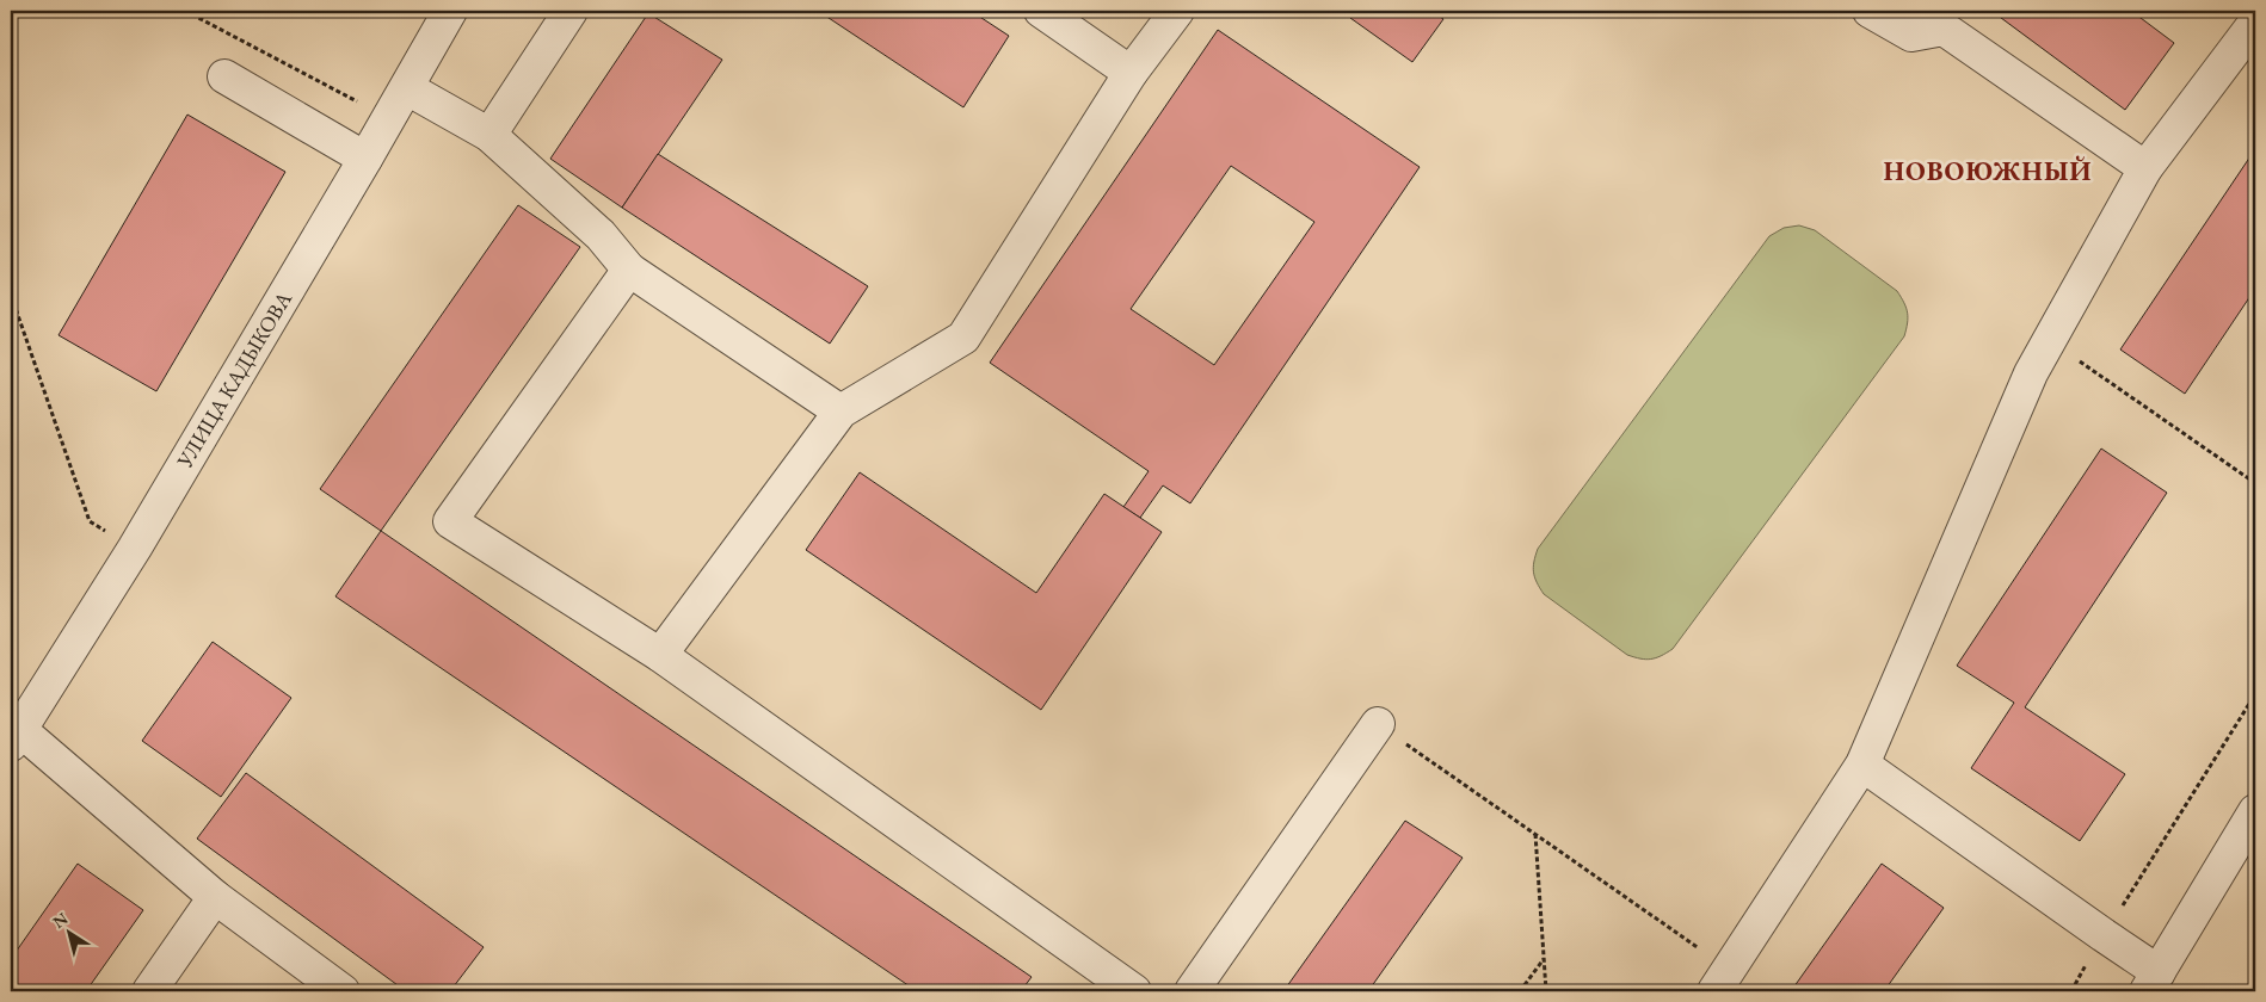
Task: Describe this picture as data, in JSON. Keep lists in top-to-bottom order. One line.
{"streets":{"street":["УЛИЦА КАДЫКОВА"]},"districts":["НОВОЮЖНЫЙ"],"north":"top left"}
